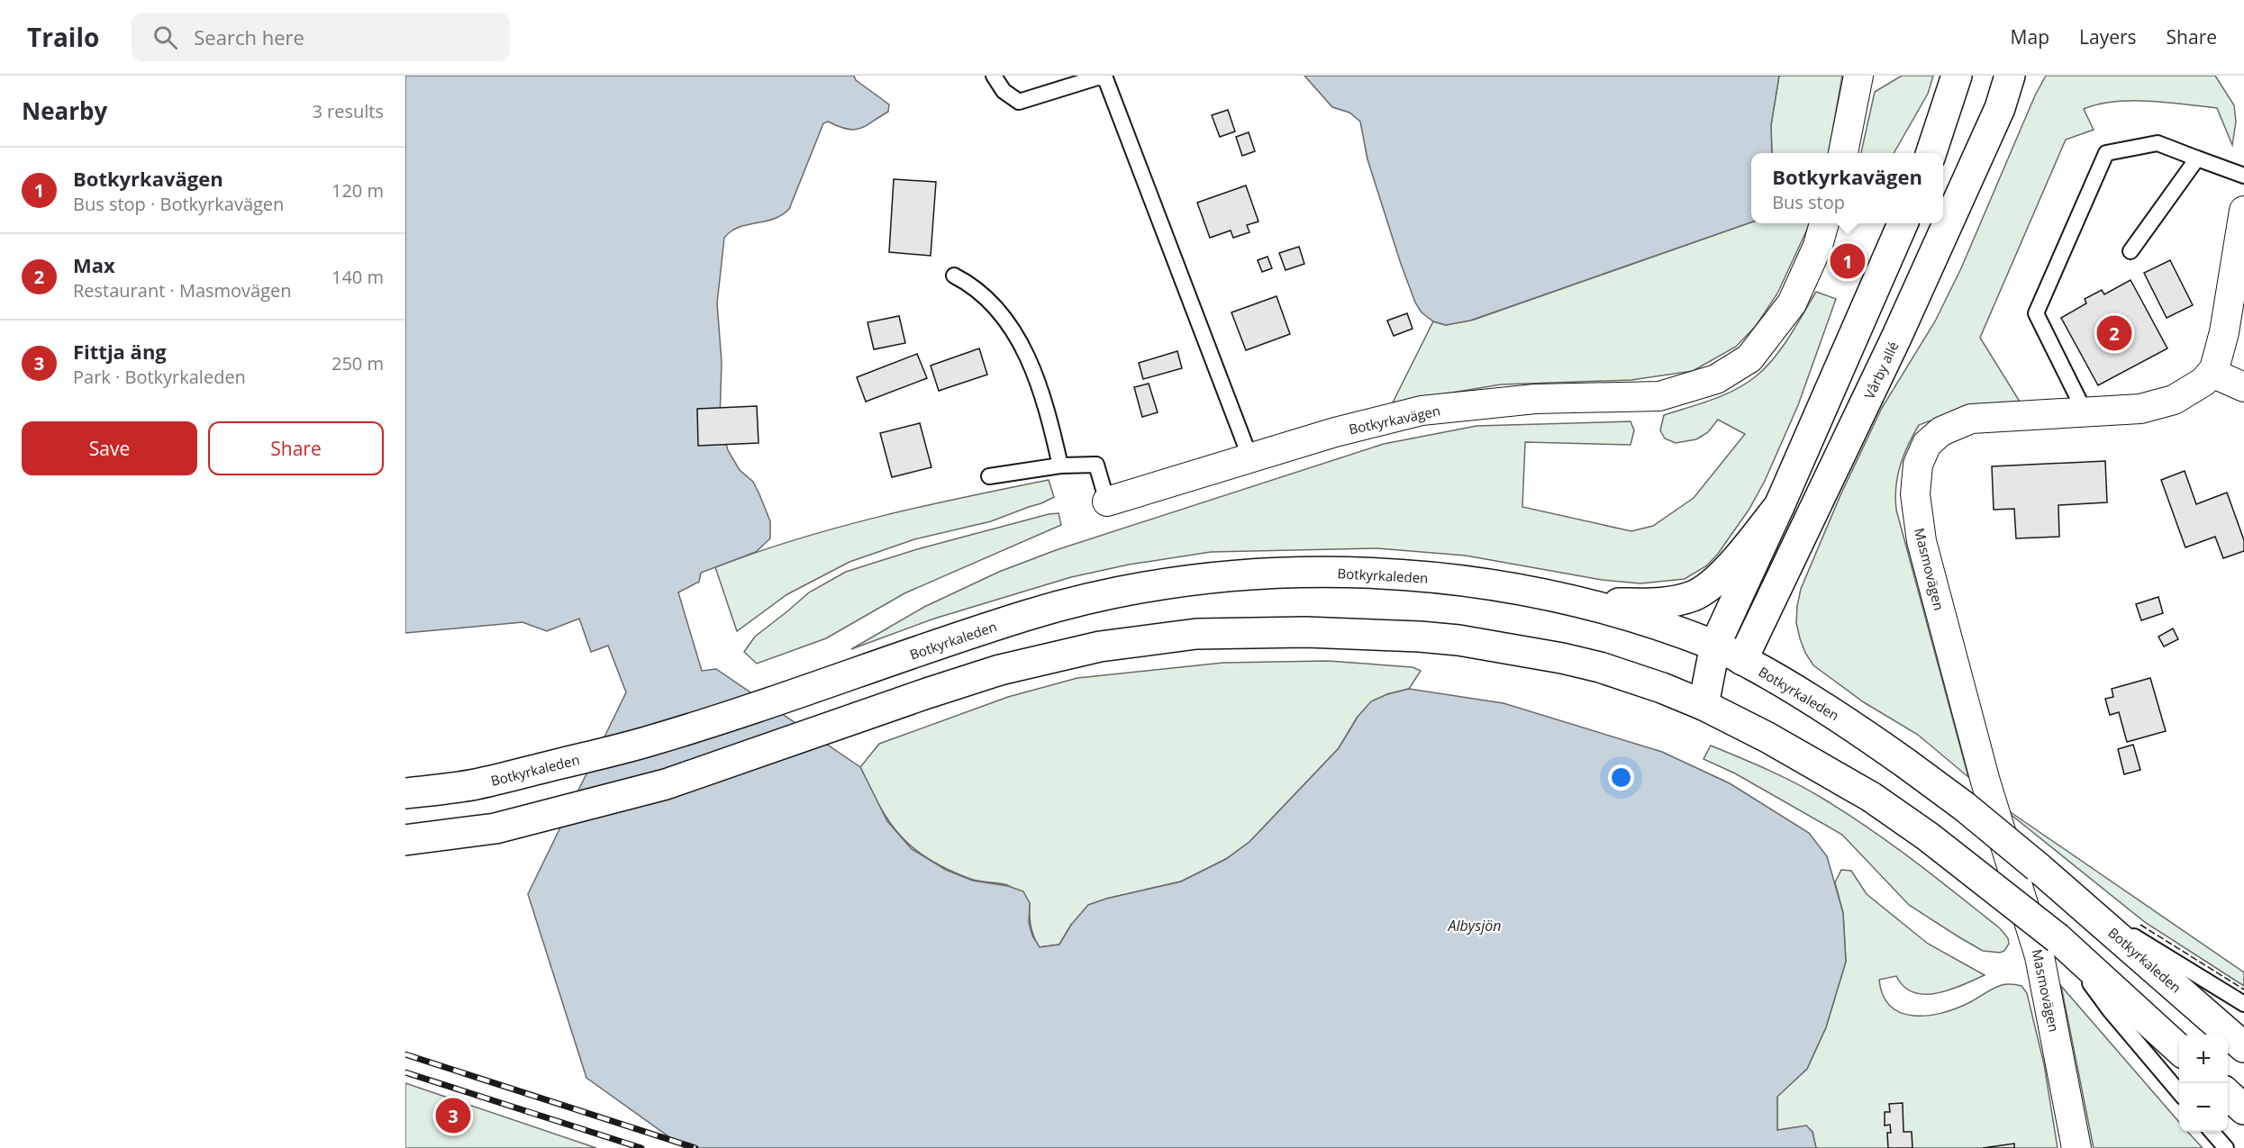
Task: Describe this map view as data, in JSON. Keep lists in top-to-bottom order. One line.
{"streets":{"main road":["Vårby allé","Botkyrkaleden"],"street":["Botkyrkavägen","Masmovägen"]},"crossings":[["Vårby allé","Botkyrkaleden"]],"water":["Albysjön"],"page":{"header":"Trailo","search":"Search here","nav":["Map","Layers","Share"],"heading":["Nearby","3 results"],"list":[{"mark":"1","name":"Botkyrkavägen","note":"Bus stop · Botkyrkavägen","value":"120 m"},{"mark":"2","name":"Max","note":"Restaurant · Masmovägen","value":"140 m"},{"mark":"3","name":"Fittja äng","note":"Park · Botkyrkaleden","value":"250 m"}],"popup":["Botkyrkavägen","Bus stop"],"pins":["1","2","3"],"buttons":["Save","Share"],"map_buttons":["+","−"]}}
